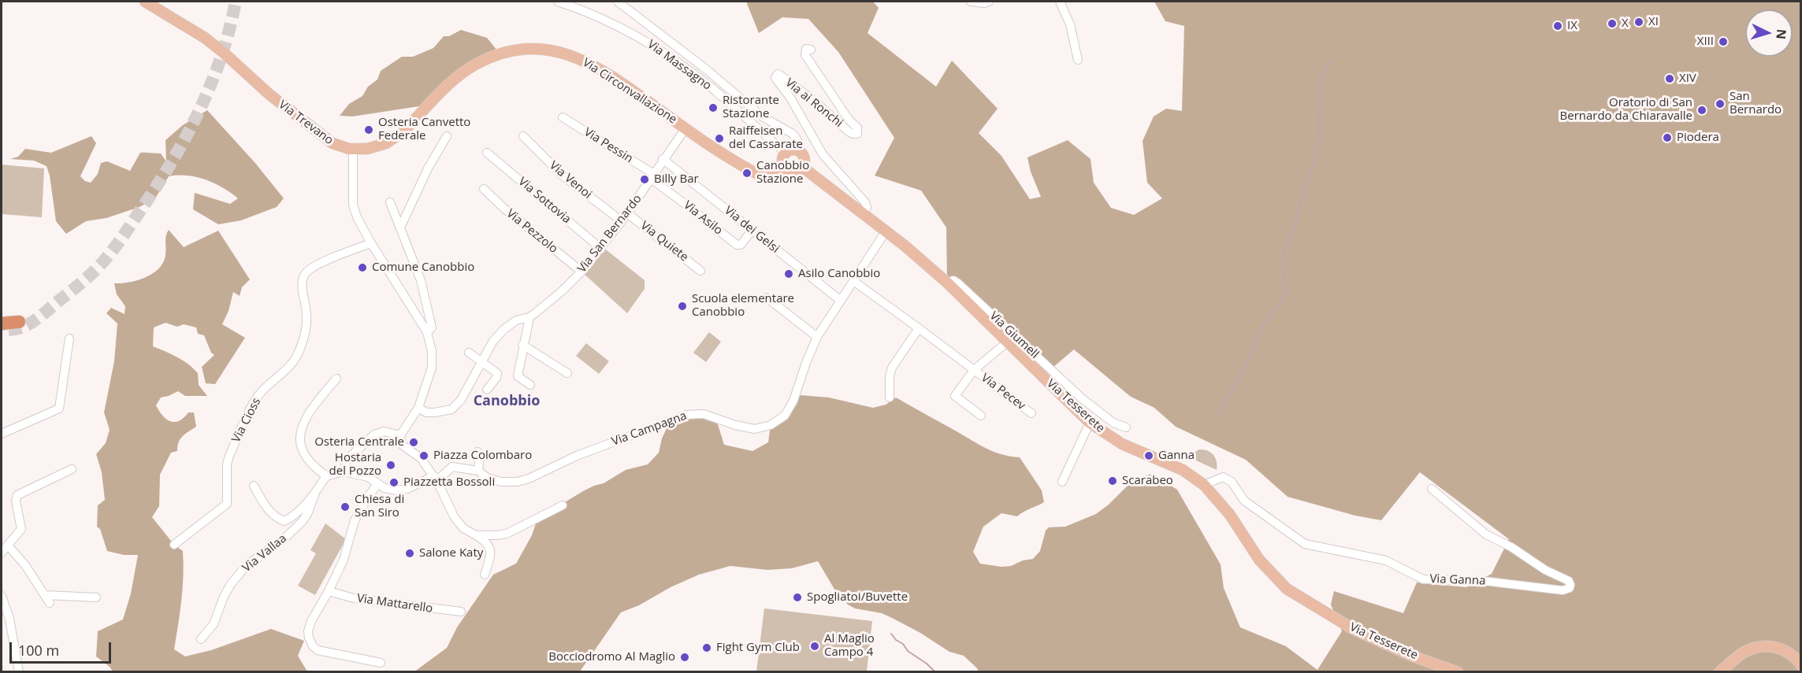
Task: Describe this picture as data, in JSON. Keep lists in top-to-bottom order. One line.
{"streets":{"main road":["Via Circonvallazione","Via Trevano","Via Tesserete"],"street":["Via Massagno","Via ai Ronchi","Via Pessin","Via Venoi","Via Sottovia","Via Asilo","Via dei Gelsi","Via Pezzolo","Via San Bernardo","Via Quiete","Via Giumell","Via Pecev","Via Cioss","Via Campagna","Via Vallaa","Via Ganna","Via Mattarello"]},"crossings":[["Via Massagno","Via Tesserete"],["Via Circonvallazione","Via Trevano"],["Via Circonvallazione","Via San Bernardo"],["Via ai Ronchi","Via Tesserete"],["Via Pessin","Via Asilo"],["Via Pessin","Via San Bernardo"],["Via Venoi","Via San Bernardo"],["Via Sottovia","Via San Bernardo"],["Via Asilo","Via dei Gelsi"],["Via Asilo","Via San Bernardo"],["Via dei Gelsi","Via San Bernardo"],["Via dei Gelsi","Via Campagna"],["Via Pezzolo","Via San Bernardo"],["Via San Bernardo","Via Quiete"],["Via Giumell","Via Tesserete"],["Via Pecev","Via Tesserete"],["Via Tesserete","Via Campagna"],["Via Tesserete","Via Ganna"]],"districts":["Canobbio"],"places":["XI","X","IX","XIII","XIV","San Bernardo","Ristorante Stazione","Oratorio di San Bernardo da Chiaravalle","Osteria Canvetto Federale","Piodera","Raiffeisen del Cassarate","Canobbio Stazione","Billy Bar","Comune Canobbio","Asilo Canobbio","Scuola elementare Canobbio","Osteria Centrale","Piazza Colombaro","Ganna","Hostaria del Pozzo","Scarabeo","Piazzetta Bossoli","Chiesa di San Siro","Salone Katy","Spogliatoi/Buvette","Al Maglio Campo 4","Fight Gym Club","Bocciodromo Al Maglio"],"scale_bar":"100 m","north":"right"}
